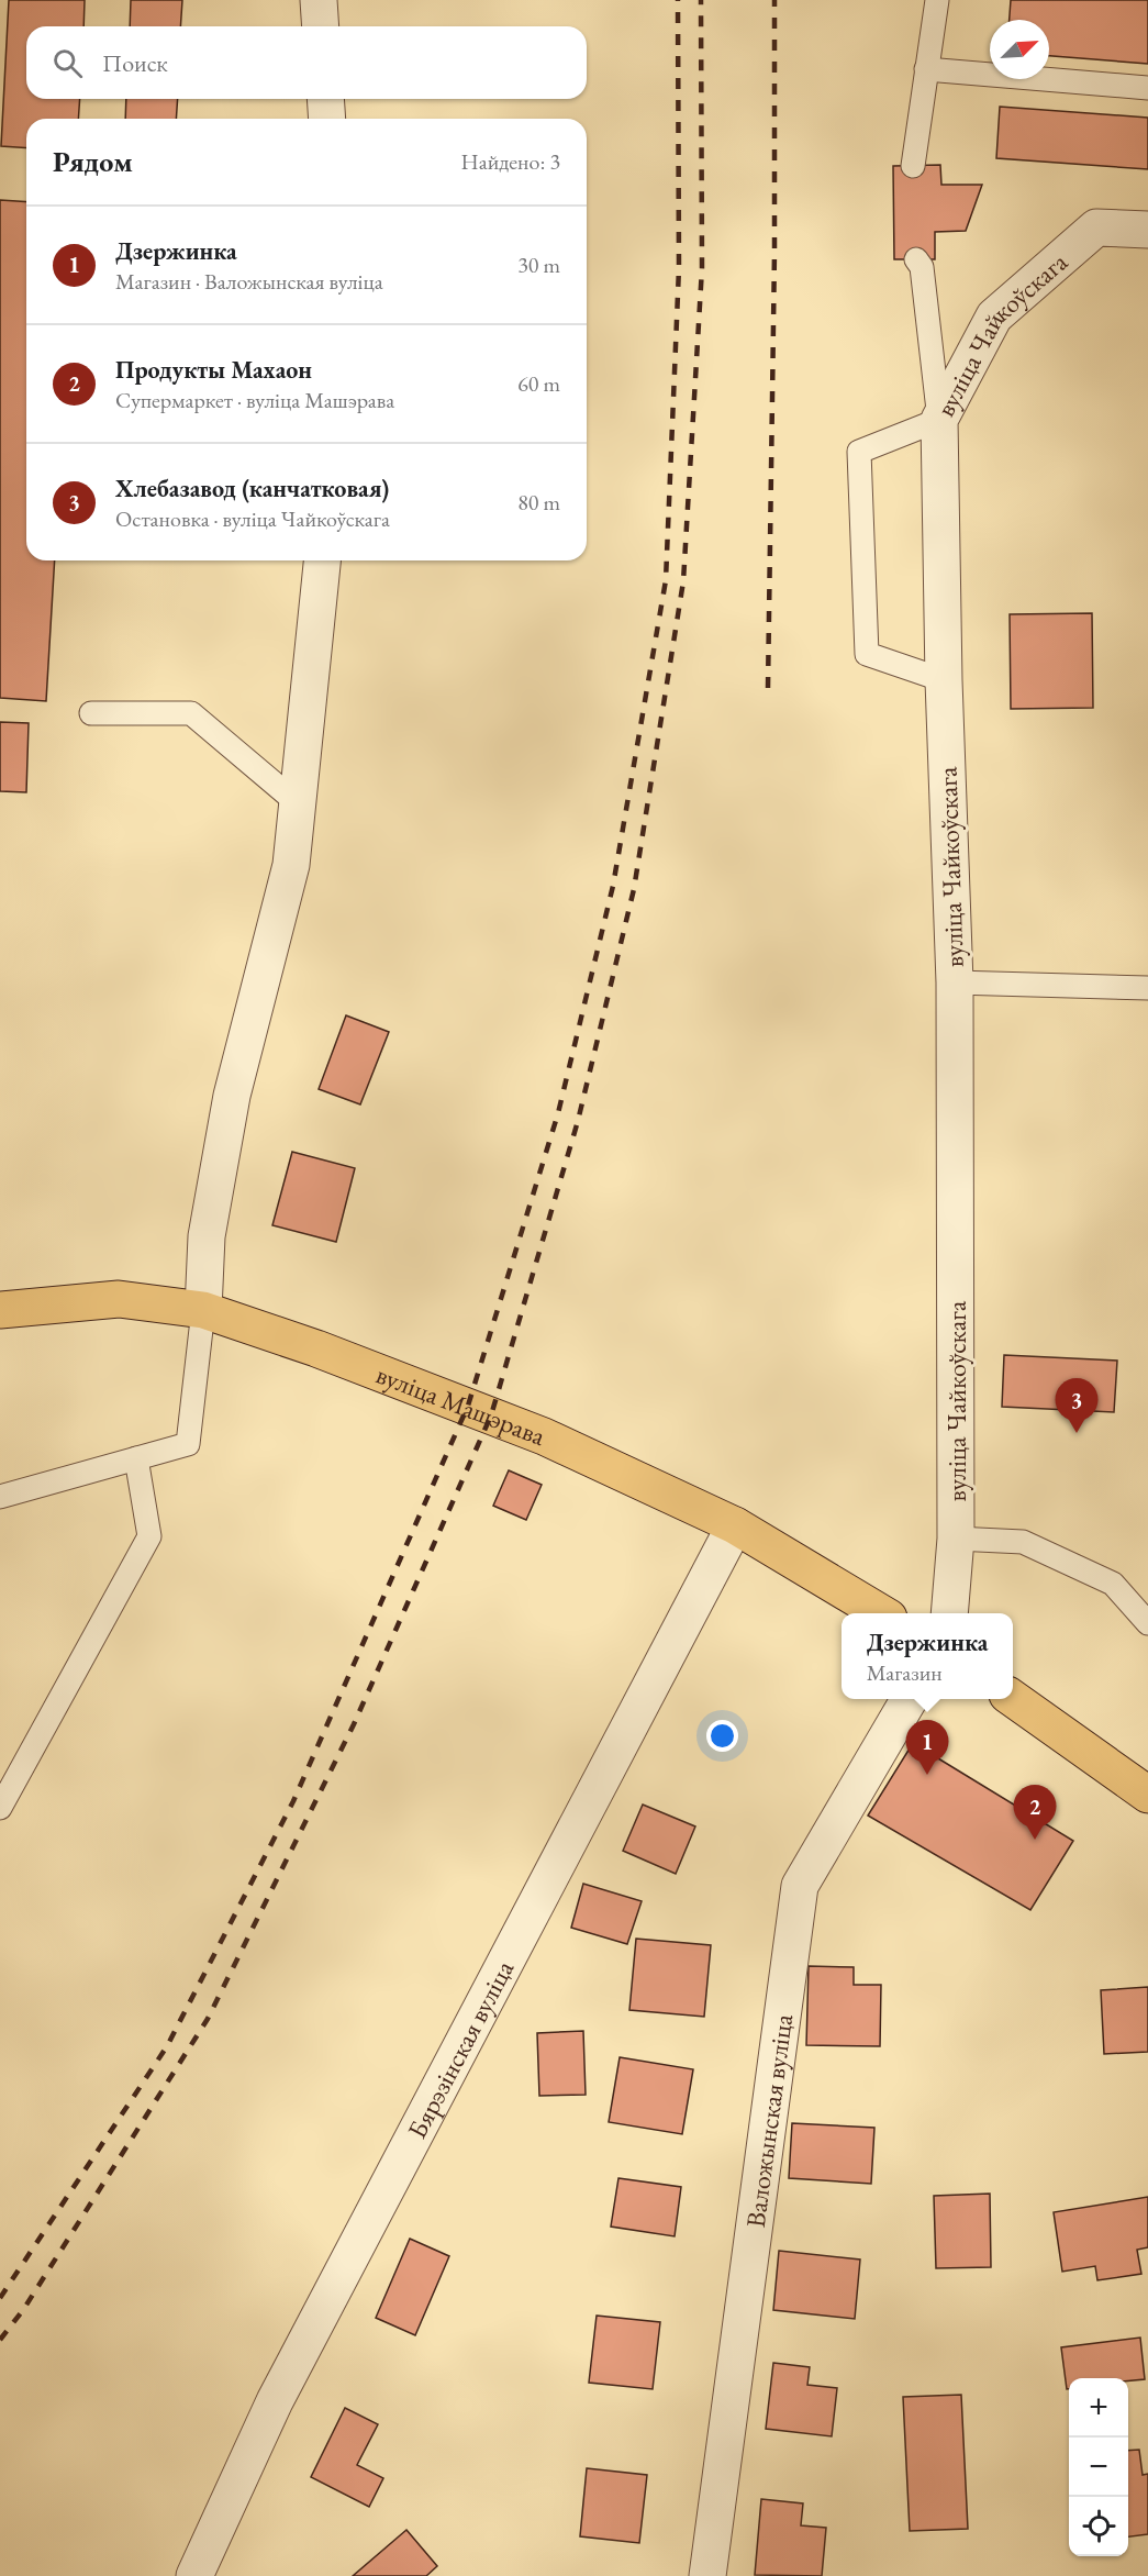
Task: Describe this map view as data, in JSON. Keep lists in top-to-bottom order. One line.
{"streets":{"main road":["вуліца Машэрава"],"street":["вуліца Чайкоўскага","Бярэзінская вуліца","Валожынская вуліца"]},"crossings":[["вуліца Машэрава","Бярэзінская вуліца"]],"north":"top right","page":{"search":"Поиск","heading":["Рядом","Найдено: 3"],"list":[{"mark":"1","name":"Дзержинка","note":"Магазин · Валожынская вуліца","value":"30 m"},{"mark":"2","name":"Продукты Махаон","note":"Супермаркет · вуліца Машэрава","value":"60 m"},{"mark":"3","name":"Хлебазавод (канчатковая)","note":"Остановка · вуліца Чайкоўскага","value":"80 m"}],"pins":["3","1","2"],"popup":["Дзержинка","Магазин"],"map_buttons":["+","−"]}}
